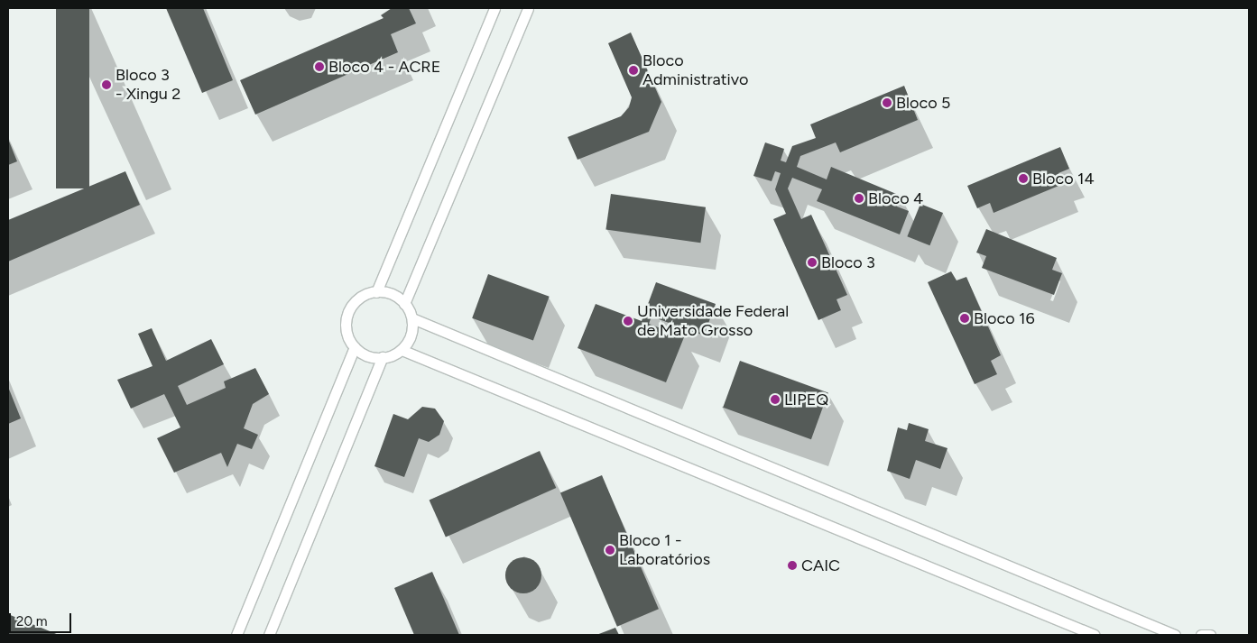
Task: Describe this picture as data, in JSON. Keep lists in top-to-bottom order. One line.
{"places":["Bloco 4 - ACRE","Bloco Administrativo","Bloco 3 - Xingu 2","Bloco 5","Bloco 14","Bloco 4","Bloco 3","Bloco 16","Universidade Federal de Mato Grosso","LIPEQ","Bloco 1 - Laboratórios","CAIC"],"scale_bar":"20 m"}
